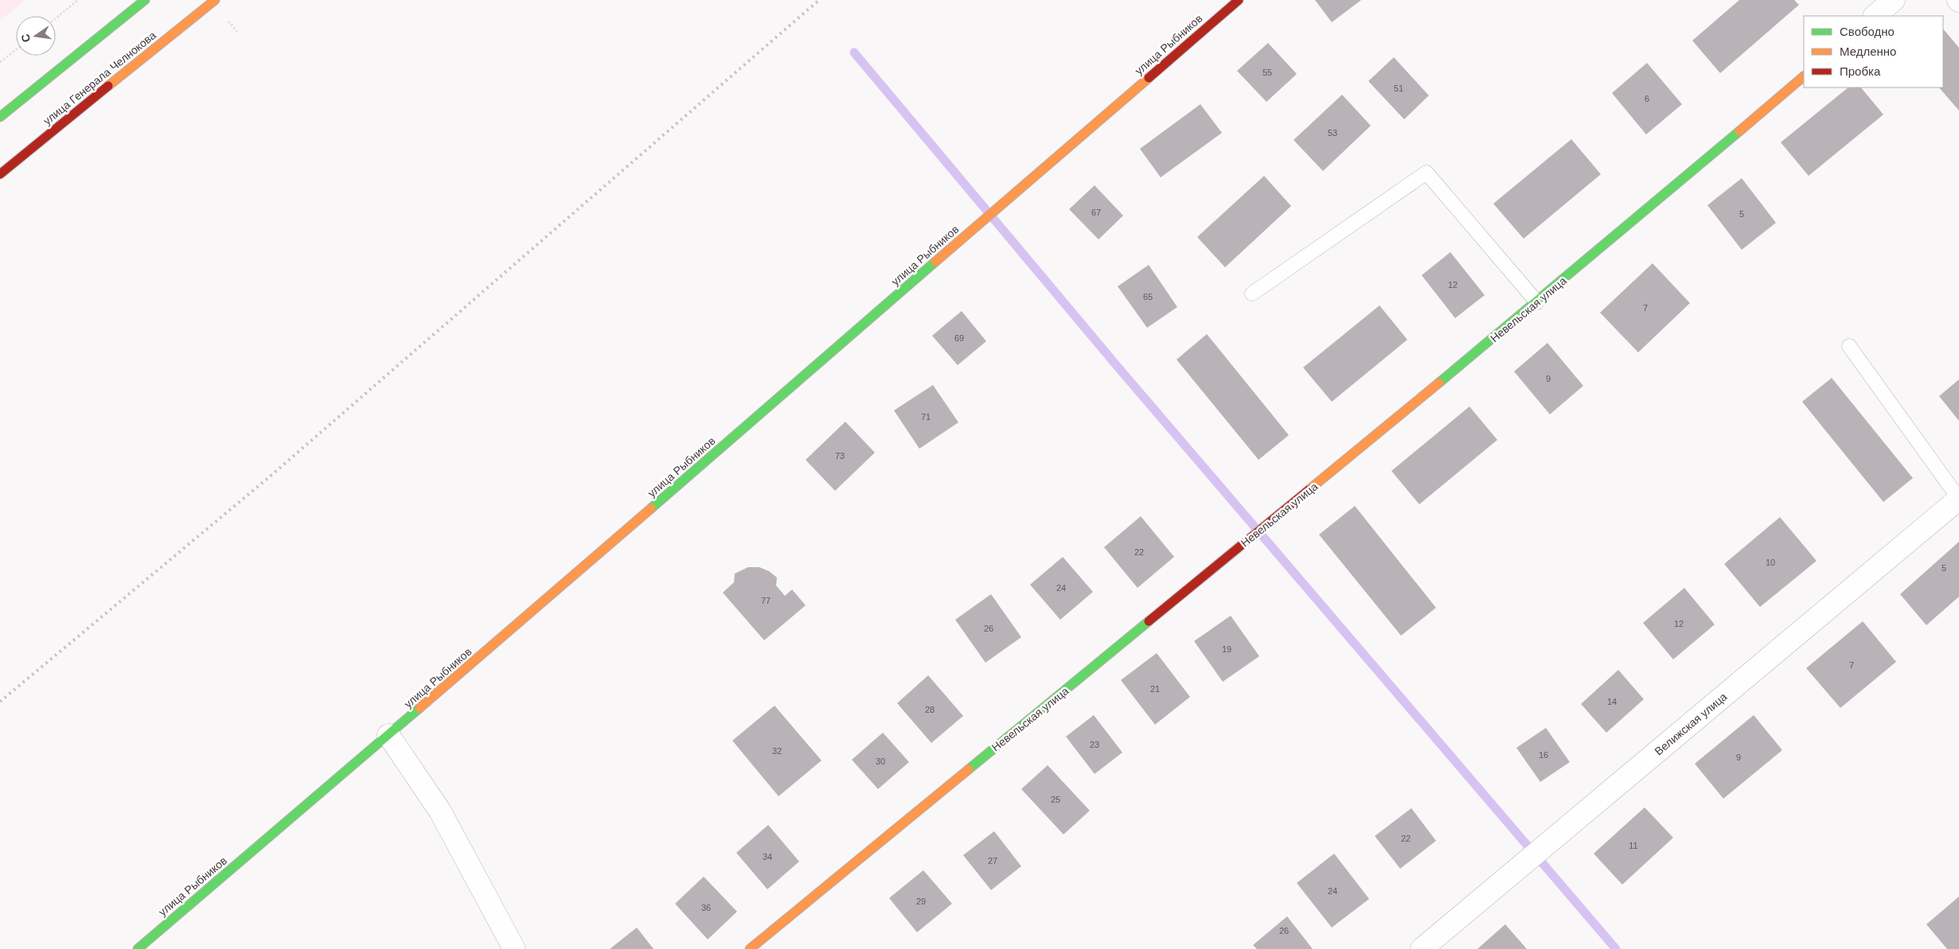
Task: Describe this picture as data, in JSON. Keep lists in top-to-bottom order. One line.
{"streets":{"street":["улица Рыбников","улица Генерала Челнокова","Невельская улица","Велижская улица"]},"house_numbers":["55","51","6","53","67","5","12","65","7","69","9","71","73","22","10","5","24","77","12","26","19","7","21","14","28","23","32","16","9","30","25","22","11","34","27","24","29","36","26"],"legend":["Свободно","Медленно","Пробка"],"north":"left"}
